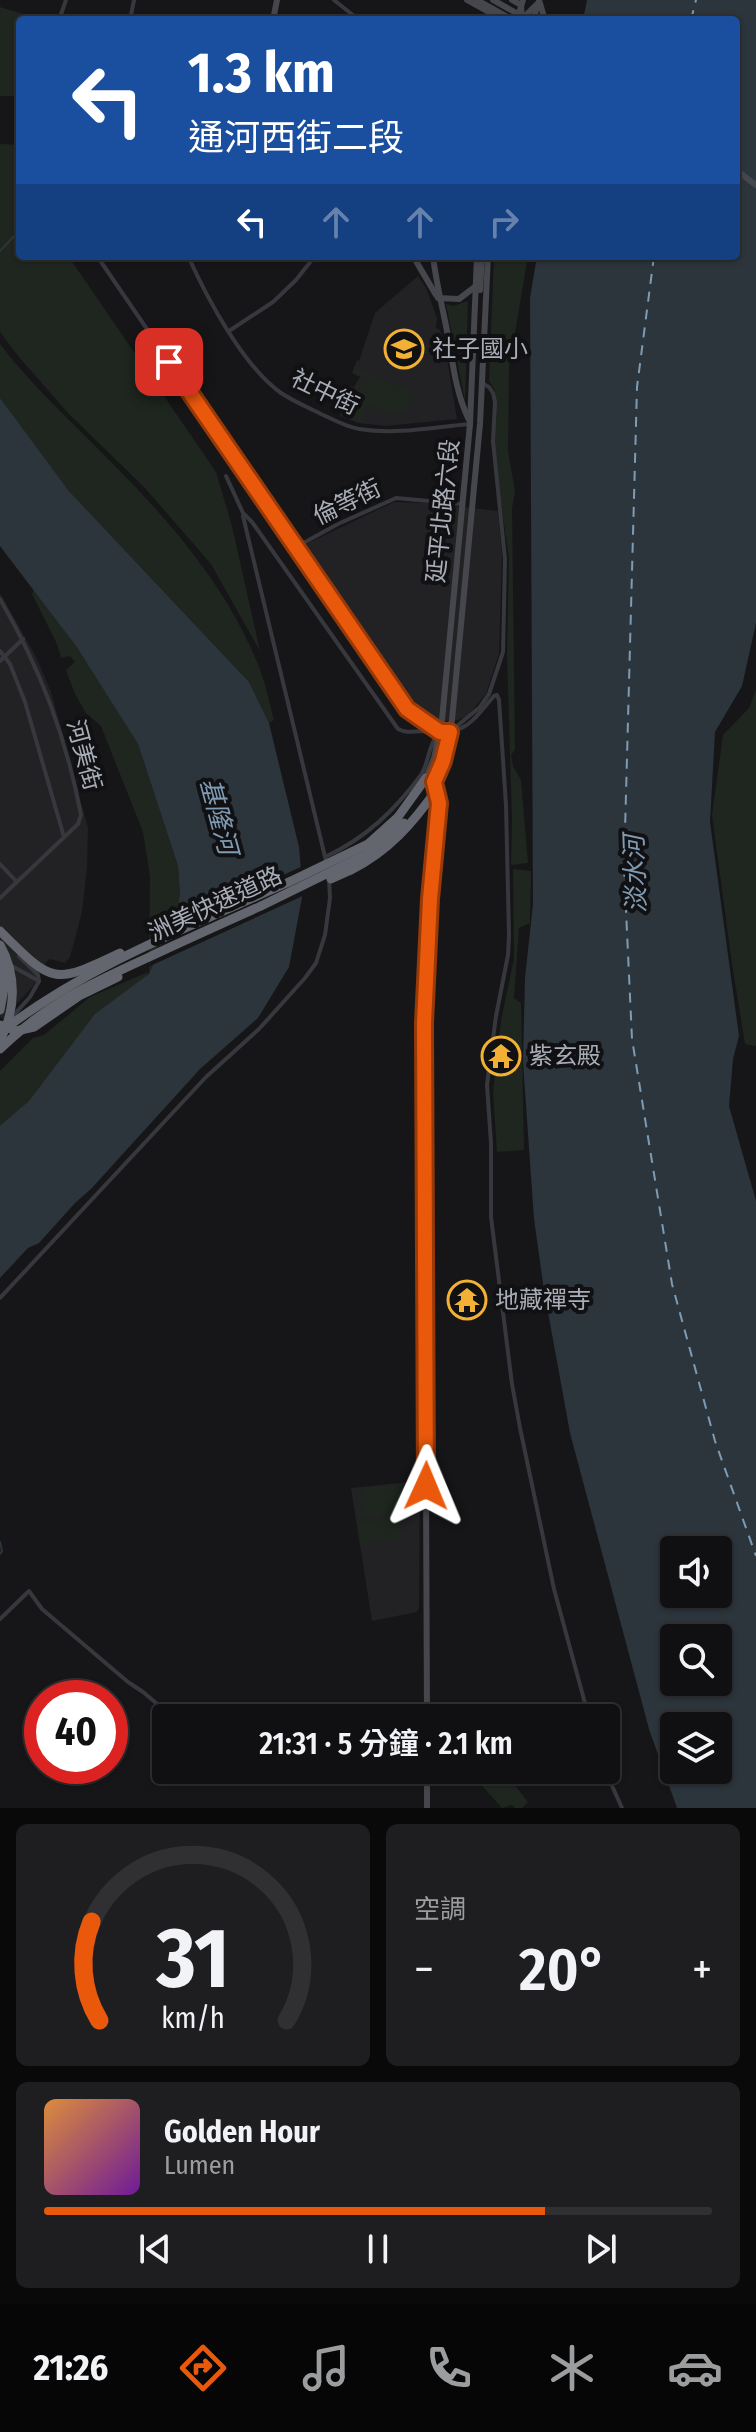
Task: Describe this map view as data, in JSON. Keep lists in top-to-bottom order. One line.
{"streets":{"highway":["洲美快速道路"],"main road":["延平北路六段"],"street":["社中街","倫等街","河美街"]},"crossings":[["社中街","延平北路六段"],["倫等街","延平北路六段"],["延平北路六段","洲美快速道路"]],"water":["基隆河","淡水河"],"places":{"school or university":["社子國小"],"temple":["紫玄殿","地藏禪寺"]},"page":{"turn":["1.3 km","通河西街二段"],"limit":"40","trip":"21:31 · 5 分鐘 · 2.1 km","tile":"空調","heat":["−","20°","+"],"song":["Golden Hour","Lumen"],"tabs":"21:26","gauge":["31","km/h"]}}
